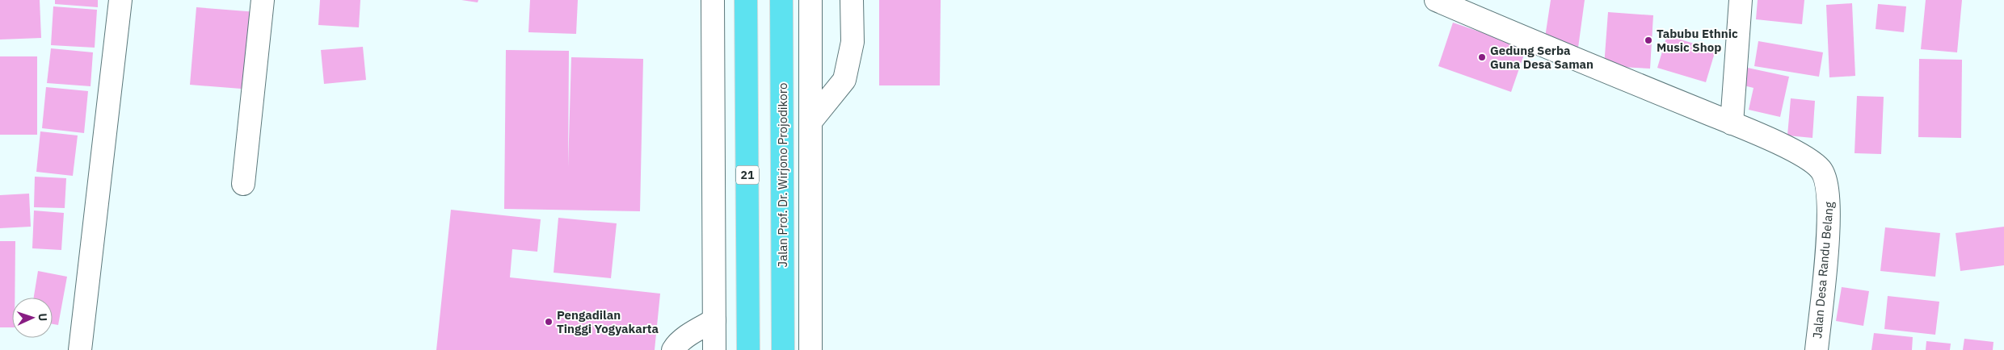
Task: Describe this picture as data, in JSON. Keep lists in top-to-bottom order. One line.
{"streets":{"highway":["21","Jalan Prof. Dr. Wirjono Projodikoro"],"street":["Jalan Desa Randu Belang"]},"places":["Tabubu Ethnic Music Shop","Gedung Serba Guna Desa Saman","Pengadilan Tinggi Yogyakarta"],"north":"right"}
